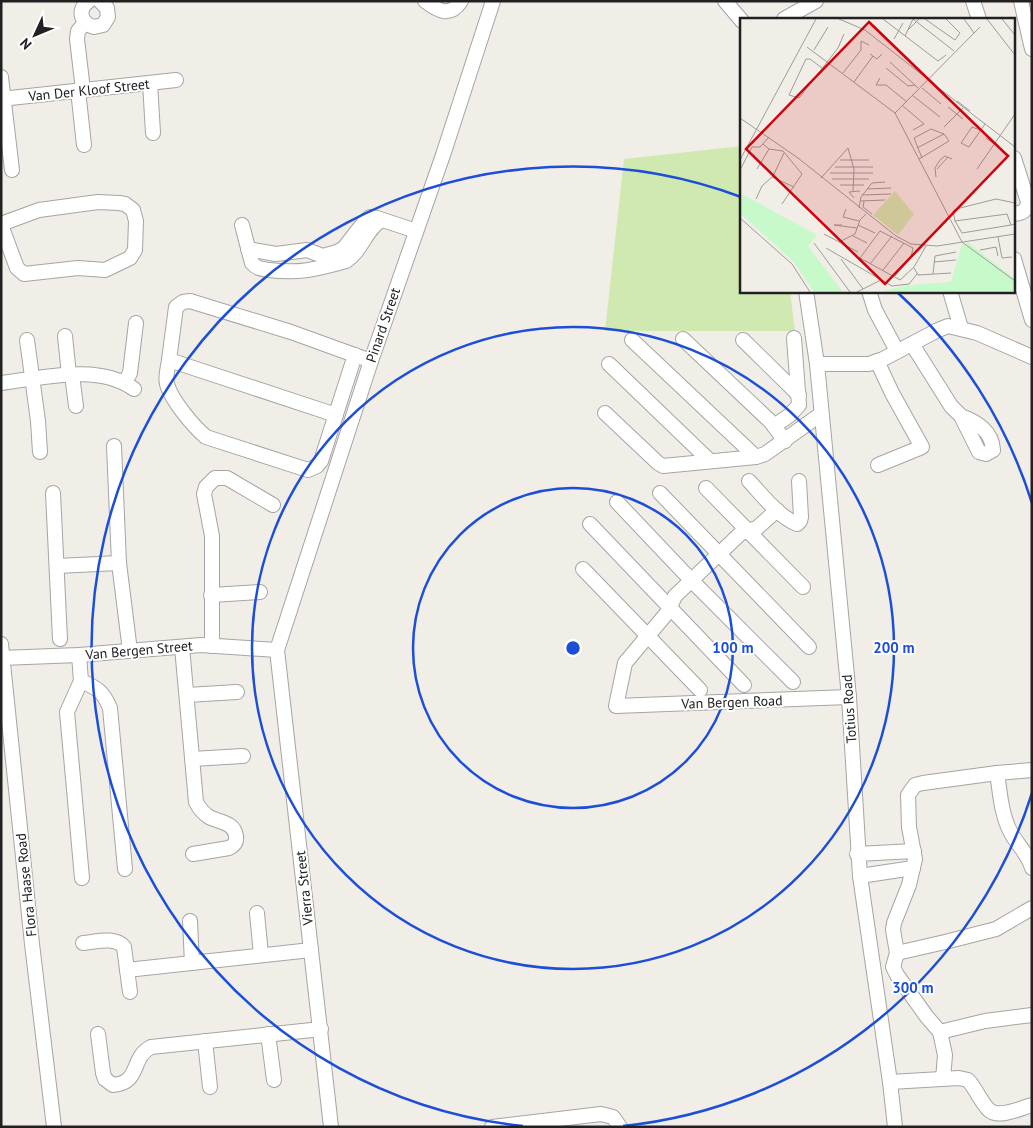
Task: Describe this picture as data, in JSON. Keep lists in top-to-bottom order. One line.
{"streets":{"street":["Van Der Kloof Street","Pinard Street","Van Bergen Street","Van Bergen Road","Totius Road","Flora Haase Road","Vierra Street"]},"crossings":[["Pinard Street","Van Bergen Street"],["Pinard Street","Vierra Street"],["Van Bergen Street","Flora Haase Road"],["Van Bergen Street","Vierra Street"],["Van Bergen Road","Totius Road"]],"north":"bottom left","rings":["100 m","200 m","300 m"]}
